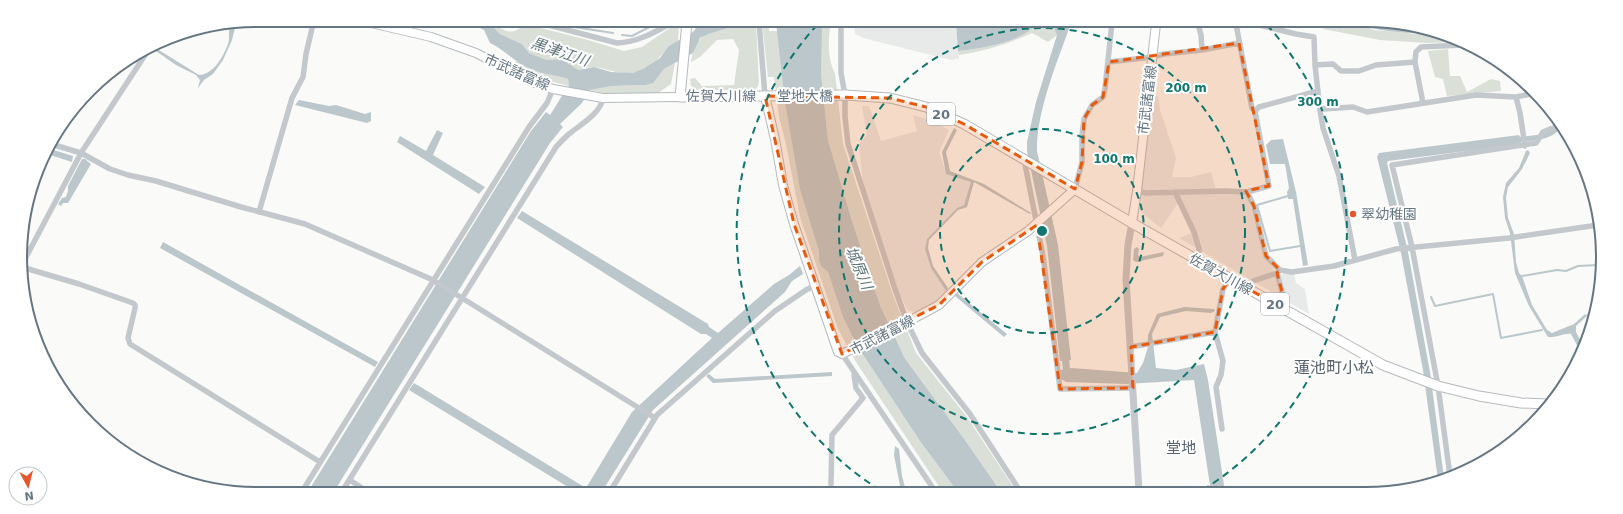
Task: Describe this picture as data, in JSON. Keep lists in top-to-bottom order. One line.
{"streets":{"main road":["市武諸富線","佐賀大川線","堂地大橋","20"]},"crossings":[["市武諸富線","佐賀大川線"],["市武諸富線","堂地大橋"],["佐賀大川線","堂地大橋"],["佐賀大川線","20"],["堂地大橋","20"]],"districts":["蓮池町小松","堂地"],"water":["黒津江川","城原川"],"places":["翠幼稚園"],"north":"bottom","rings":["200 m","300 m","100 m"]}
